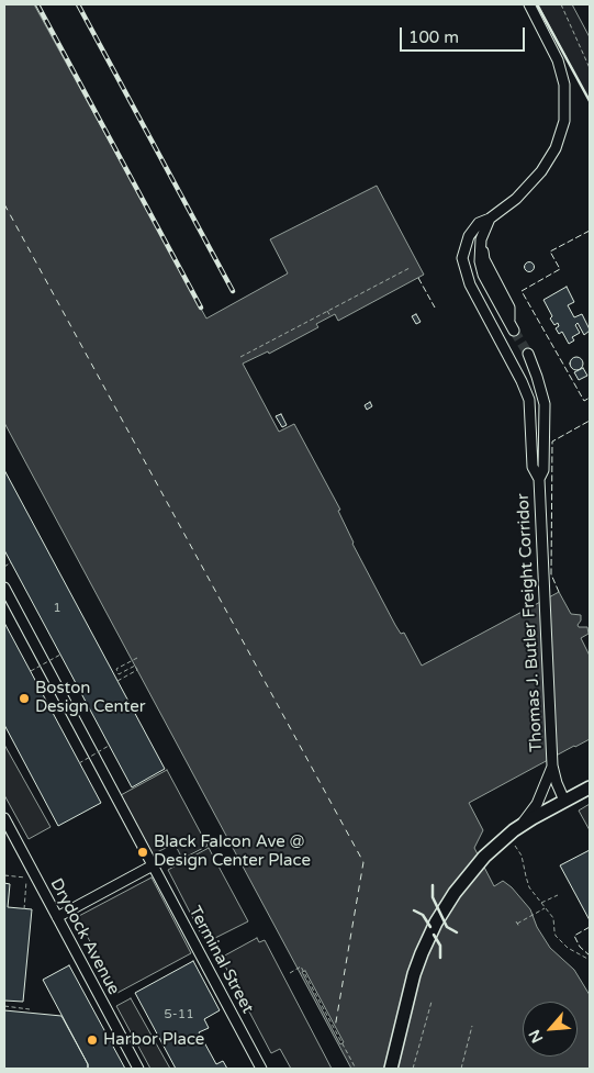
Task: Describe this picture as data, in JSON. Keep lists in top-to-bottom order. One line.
{"streets":{"street":["Thomas J. Butler Freight Corridor","Drydock Avenue","Terminal Street"]},"places":["Boston Design Center","Black Falcon Ave @ Design Center Place","Harbor Place"],"house_numbers":["1","5-11"],"scale_bar":"100 m","north":"bottom left"}
